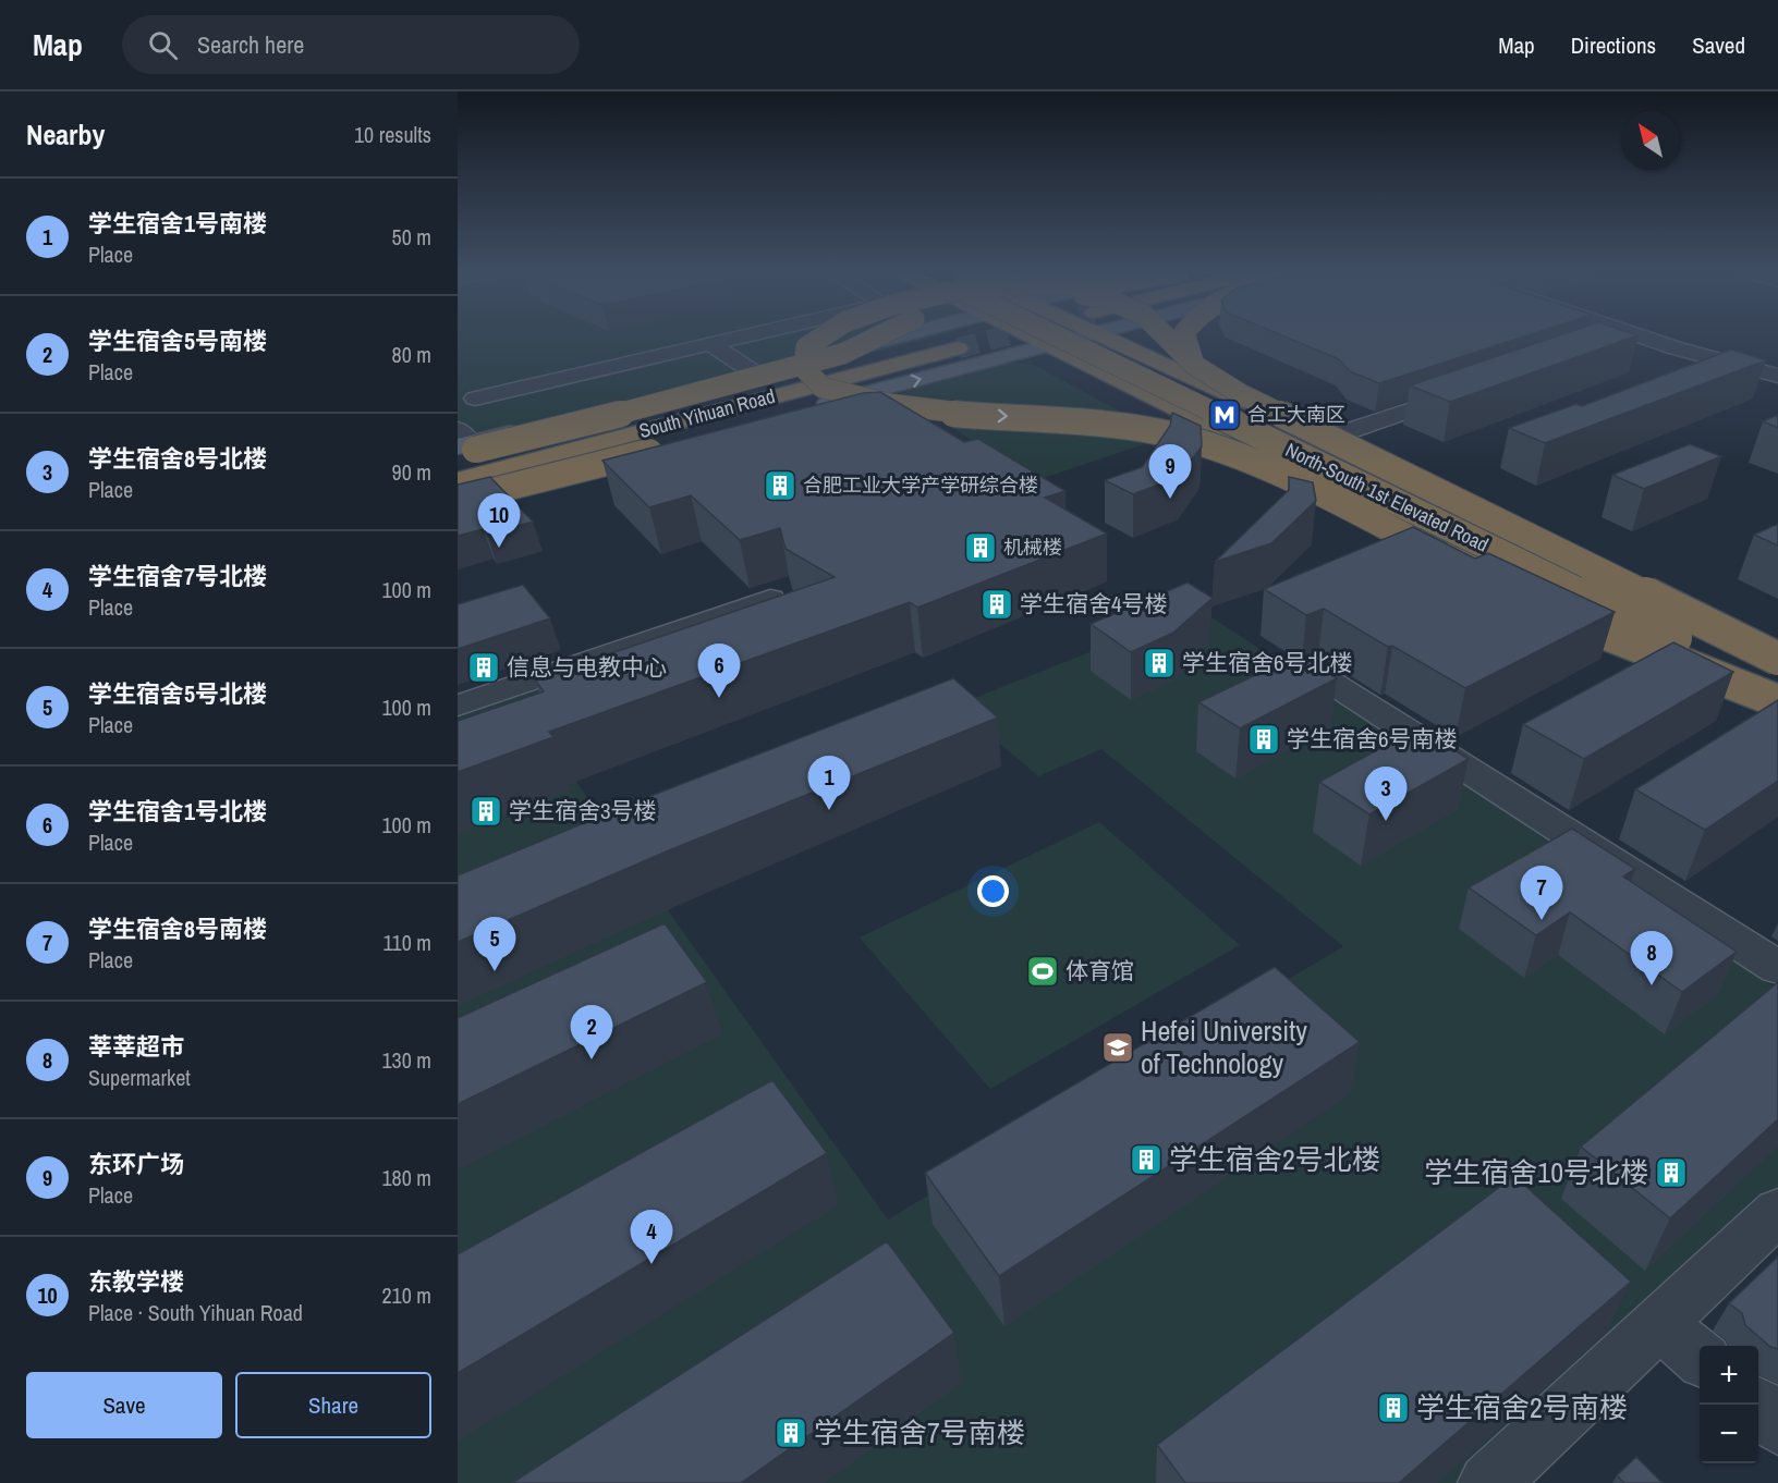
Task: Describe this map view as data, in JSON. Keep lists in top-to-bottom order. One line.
{"streets":{"highway":["South Yihuan Road","North-South 1st Elevated Road"]},"places":{"metro station":["合工大南区"],"building":["合肥工业大学产学研综合楼","机械楼","学生宿舍4号楼","学生宿舍6号北楼","信息与电教中心","学生宿舍6号南楼","学生宿舍3号楼","学生宿舍2号北楼","学生宿舍10号北楼","学生宿舍2号南楼","学生宿舍7号南楼"],"sports":["体育馆"],"school or university":["Hefei University of Technology"]},"north":"top left","page":{"header":"Map","search":"Search here","nav":["Map","Directions","Saved"],"heading":["Nearby","10 results"],"list":[{"mark":"1","name":"学生宿舍1号南楼","note":"Place","value":"50 m"},{"mark":"2","name":"学生宿舍5号南楼","note":"Place","value":"80 m"},{"mark":"3","name":"学生宿舍8号北楼","note":"Place","value":"90 m"},{"mark":"4","name":"学生宿舍7号北楼","note":"Place","value":"100 m"},{"mark":"5","name":"学生宿舍5号北楼","note":"Place","value":"100 m"},{"mark":"6","name":"学生宿舍1号北楼","note":"Place","value":"100 m"},{"mark":"7","name":"学生宿舍8号南楼","note":"Place","value":"110 m"},{"mark":"8","name":"莘莘超市","note":"Supermarket","value":"130 m"},{"mark":"9","name":"东环广场","note":"Place","value":"180 m"},{"mark":"10","name":"东教学楼","note":"Place · South Yihuan Road","value":"210 m"}],"pins":["9","10","6","1","3","7","5","8","2","4"],"map_buttons":["+","−"],"buttons":["Save","Share"]}}
